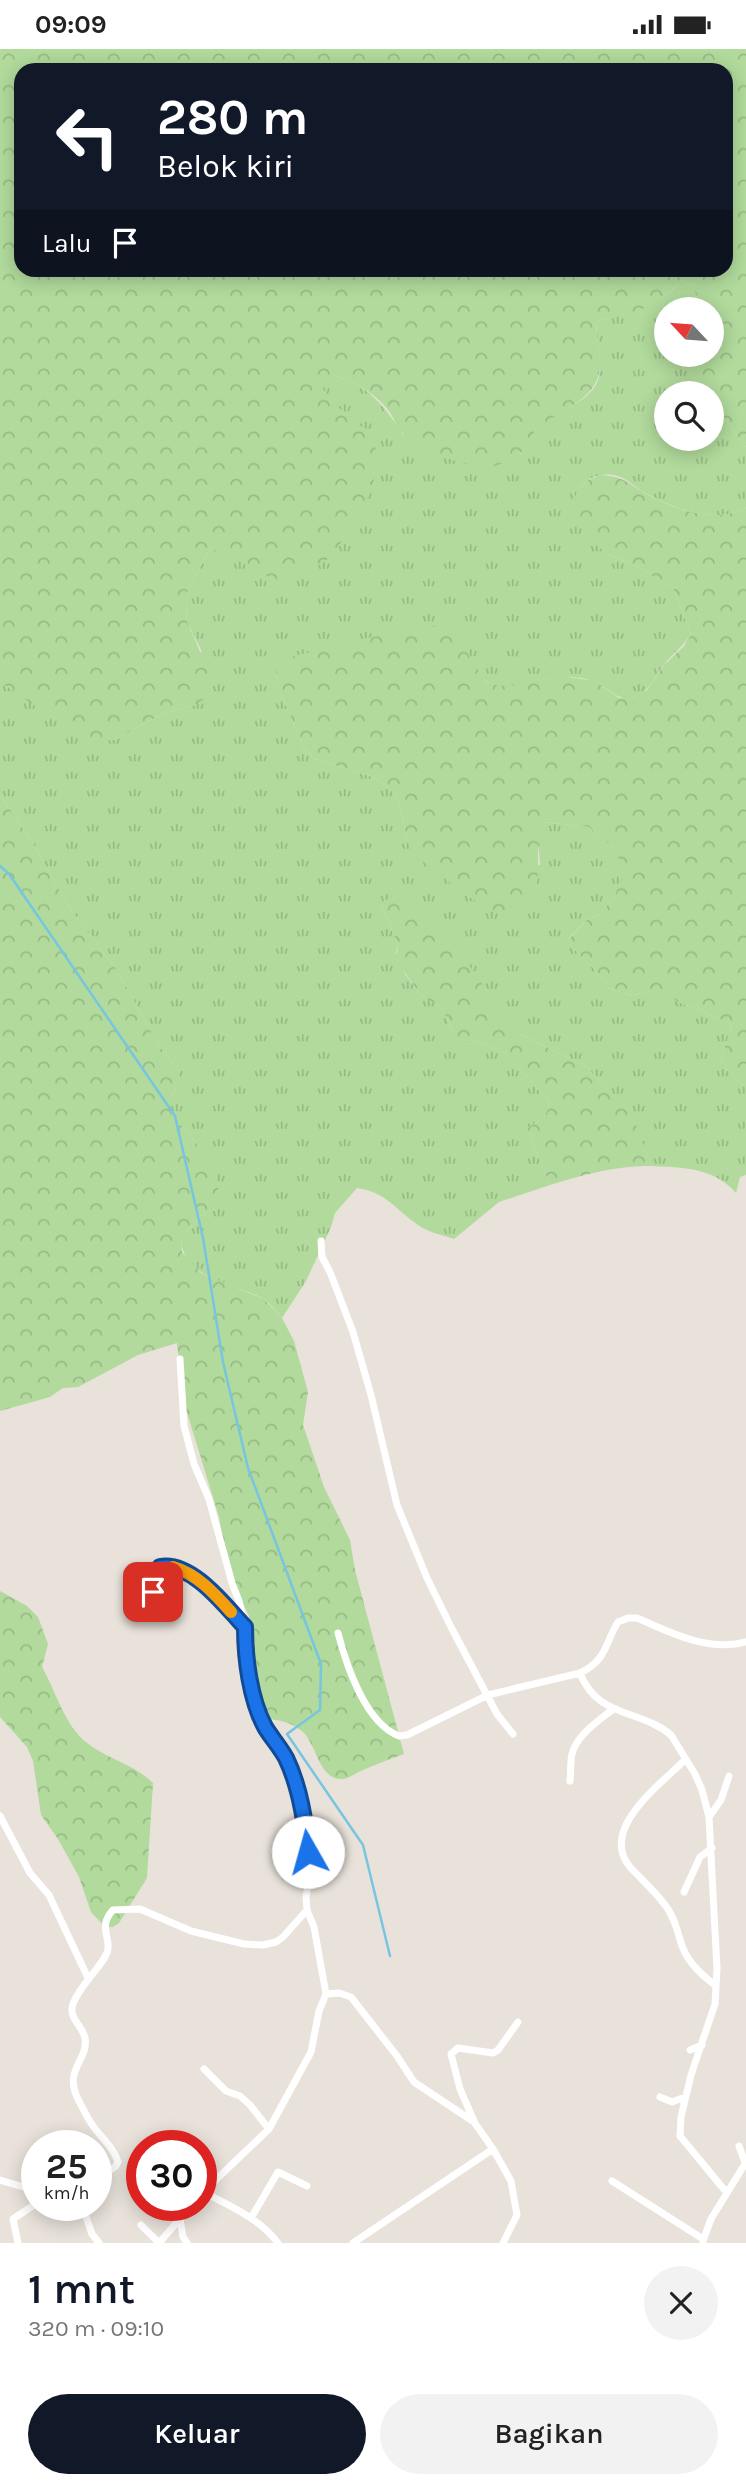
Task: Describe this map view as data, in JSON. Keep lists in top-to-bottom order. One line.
{"north":"top left","page":{"status":"09:09","turn":["280 m","Belok kiri"],"then":"Lalu","speed":"25 km/h","limit":"30","heading":["1 mnt","320 m · 09:10"],"buttons":["Keluar","Bagikan"]}}
